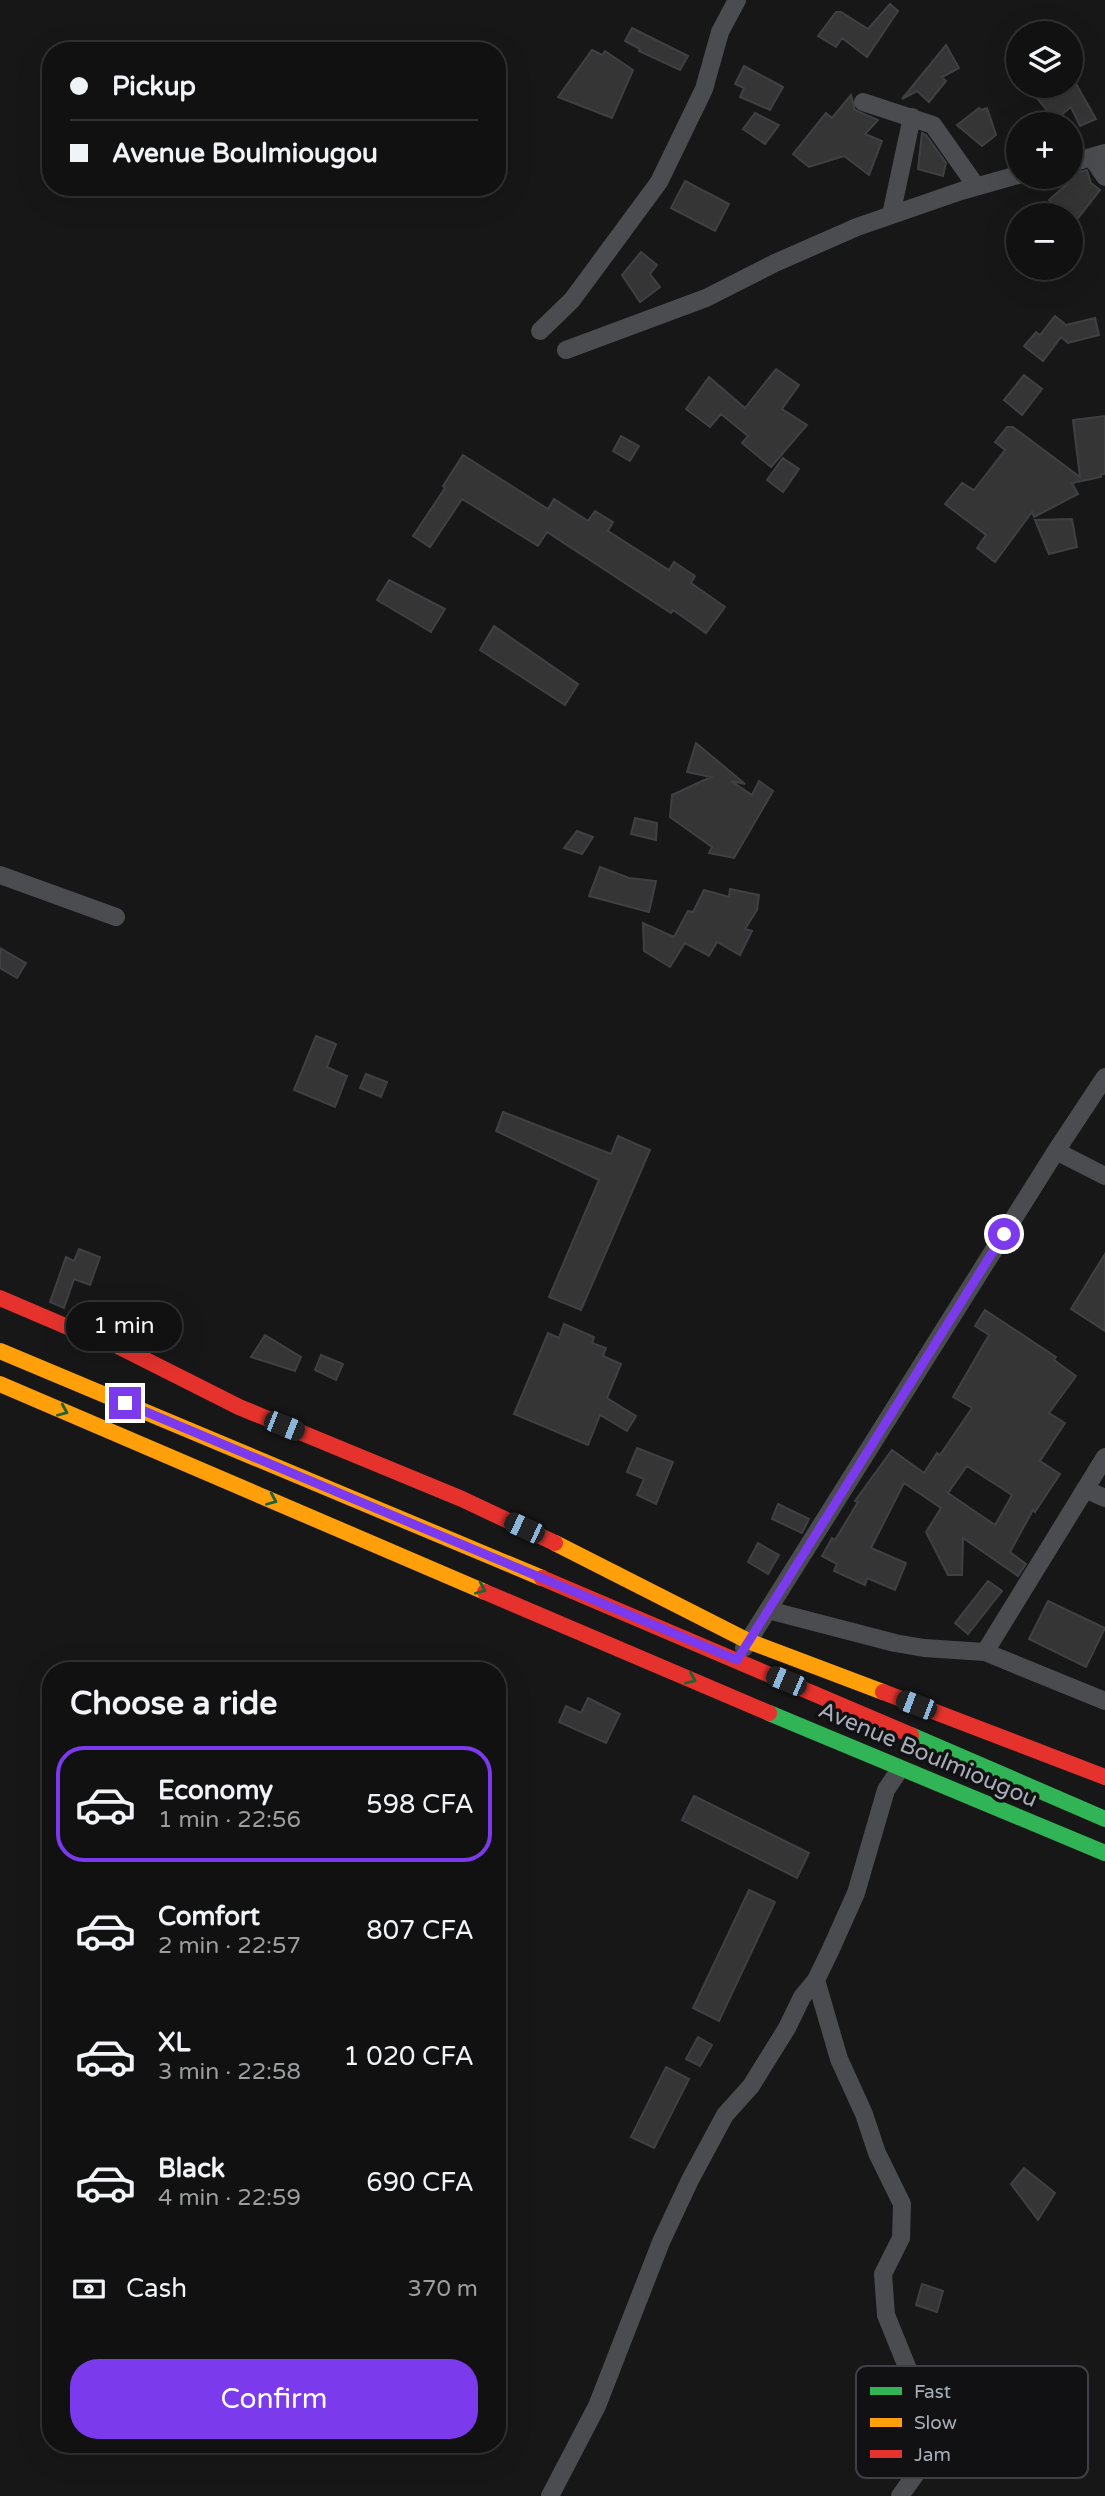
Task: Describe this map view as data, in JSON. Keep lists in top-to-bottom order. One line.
{"streets":{"main road":["Avenue Boulmiougou"]},"legend":["Fast","Slow","Jam"],"page":{"map_buttons":["+","−"],"banner":["Pickup","Avenue Boulmiougou"],"bubble":"1 min","heading":"Choose a ride","list":[{"name":"Economy","note":"1 min · 22:56","value":"598 CFA"},{"name":"Comfort","note":"2 min · 22:57","value":"807 CFA"},{"name":"XL","note":"3 min · 22:58","value":"1 020 CFA"},{"name":"Black","note":"4 min · 22:59","value":"690 CFA"}],"pay":["Cash","370 m"],"buttons":"Confirm"}}
